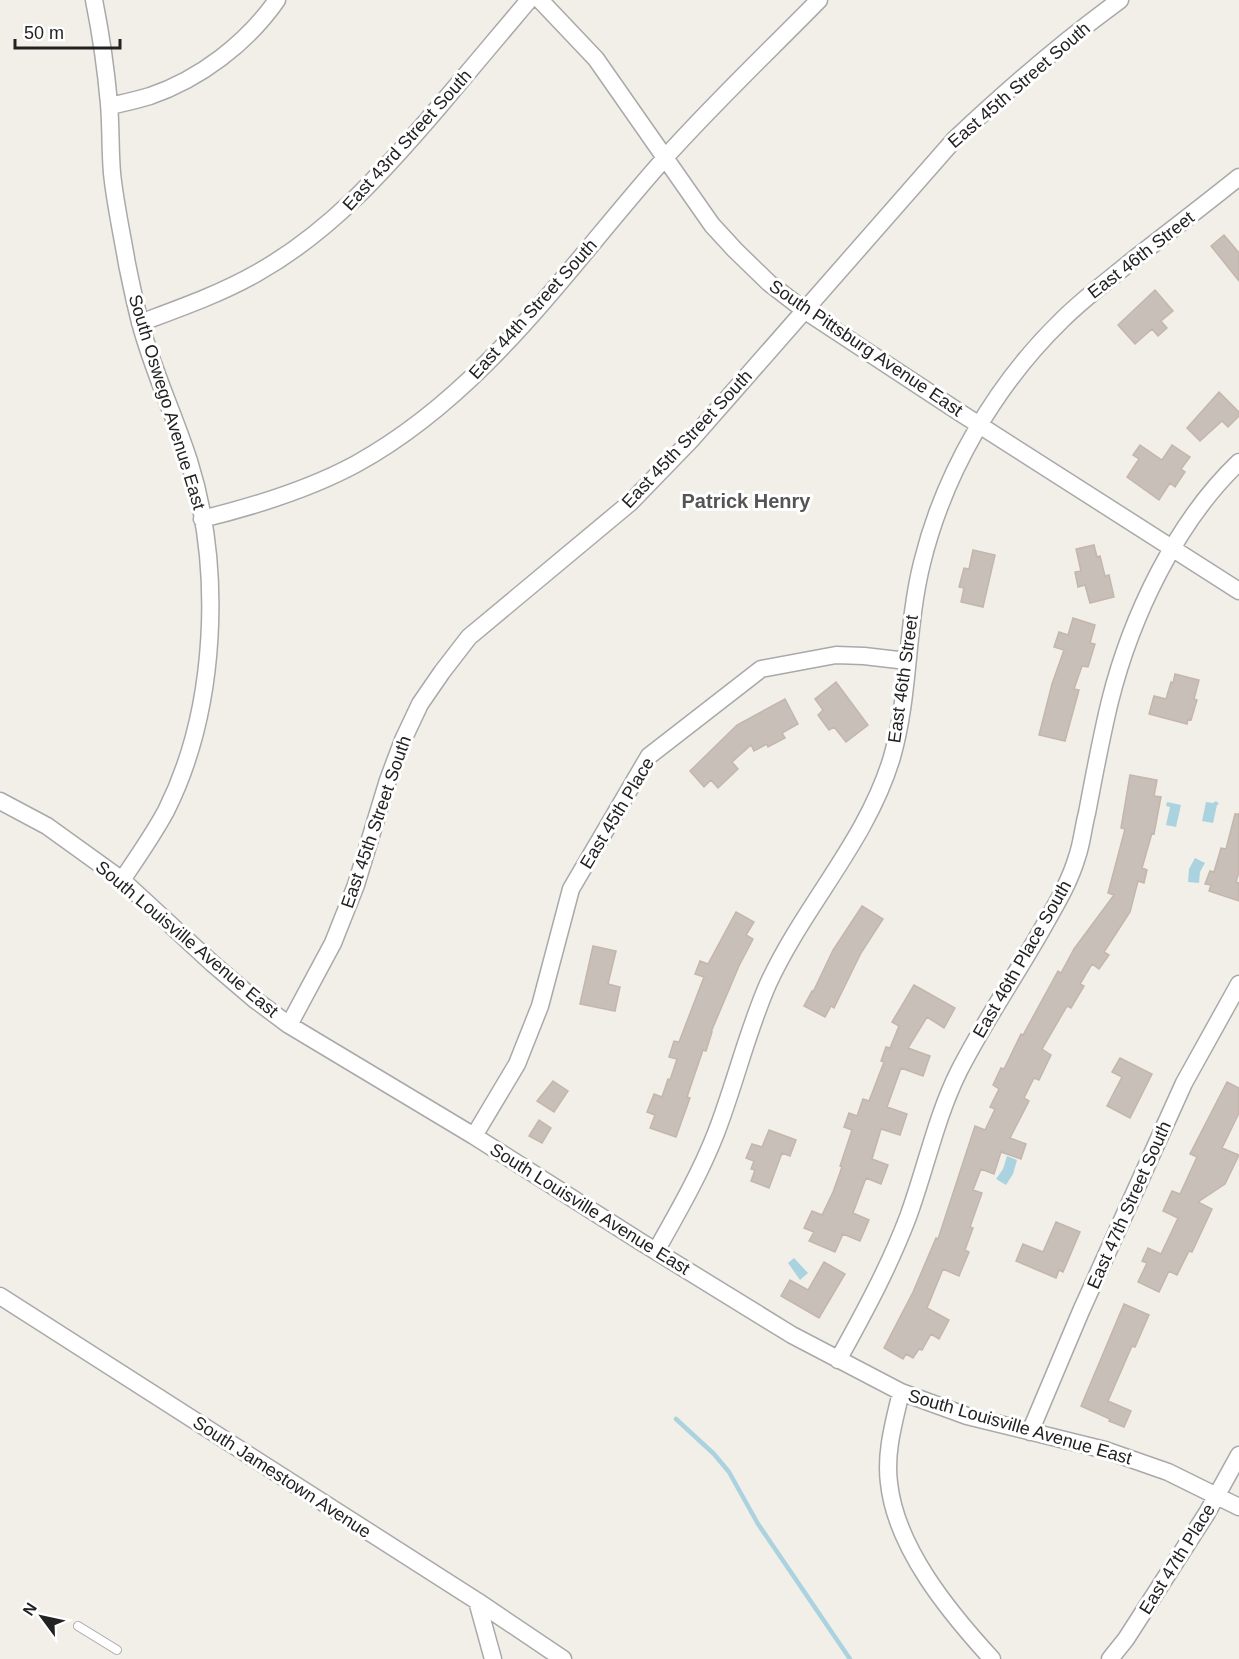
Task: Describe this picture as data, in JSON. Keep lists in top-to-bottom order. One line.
{"streets":{"street":["East 45th Street South","East 43rd Street South","East 46th Street","East 44th Street South","South Pittsburg Avenue East","South Oswego Avenue East","East 45th Place","South Louisville Avenue East","East 46th Place South","East 47th Street South","South Jamestown Avenue","East 47th Place"]},"crossings":[["East 45th Street South","South Pittsburg Avenue East"],["East 45th Street South","South Louisville Avenue East"],["East 43rd Street South","South Oswego Avenue East"],["East 46th Street","South Pittsburg Avenue East"],["East 46th Street","East 45th Place"],["East 46th Street","South Louisville Avenue East"],["East 44th Street South","South Pittsburg Avenue East"],["East 44th Street South","South Oswego Avenue East"],["South Pittsburg Avenue East","East 46th Place South"],["East 45th Place","South Louisville Avenue East"],["South Louisville Avenue East","East 46th Place South"],["South Louisville Avenue East","East 47th Street South"],["South Louisville Avenue East","East 47th Place"]],"districts":["Patrick Henry"],"scale_bar":"50 m","north":"top left"}
